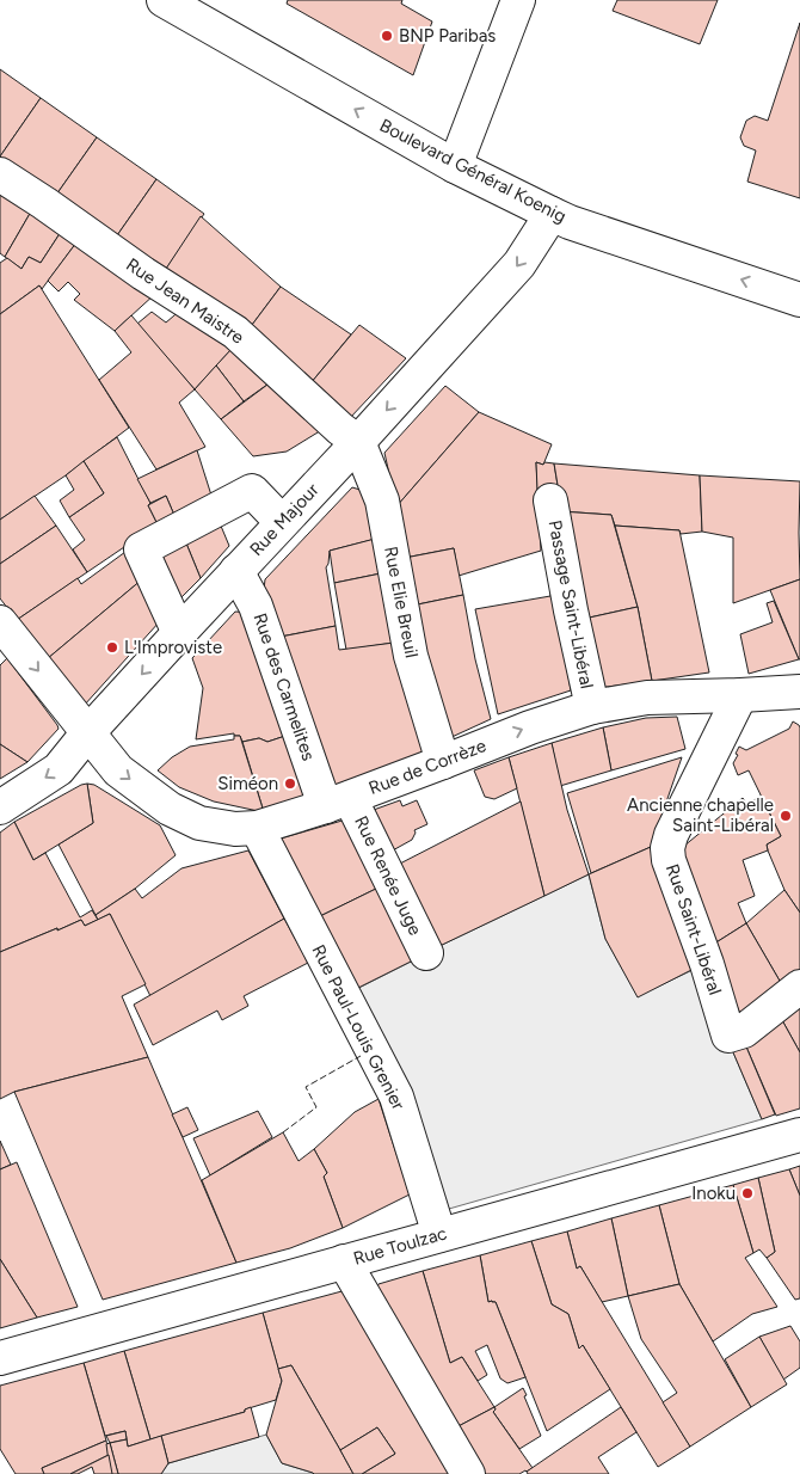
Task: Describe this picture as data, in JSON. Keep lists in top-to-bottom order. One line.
{"streets":{"street":["Boulevard Général Koenig","Rue Jean Maistre","Rue Majour","Rue Elie Breuil","Passage Saint-Libéral","Rue des Carmelites","Rue de Corrèze","Rue Renée Juge","Rue Saint-Libéral","Rue Paul-Louis Grenier","Rue Toulzac"]},"crossings":[["Boulevard Général Koenig","Rue Majour"],["Rue Jean Maistre","Rue Majour"],["Rue Jean Maistre","Rue Elie Breuil"],["Rue Majour","Rue Elie Breuil"],["Rue Majour","Rue des Carmelites"],["Rue Majour","Rue de Corrèze"],["Rue Elie Breuil","Rue de Corrèze"],["Passage Saint-Libéral","Rue de Corrèze"],["Rue des Carmelites","Rue de Corrèze"],["Rue des Carmelites","Rue Renée Juge"],["Rue de Corrèze","Rue Renée Juge"],["Rue de Corrèze","Rue Saint-Libéral"],["Rue de Corrèze","Rue Paul-Louis Grenier"],["Rue Paul-Louis Grenier","Rue Toulzac"]],"one_way":["Boulevard Général Koenig","Rue Majour","Rue de Corrèze"],"places":["BNP Paribas","L'Improviste","Siméon","Ancienne chapelle Saint-Libéral","Inoku"]}
